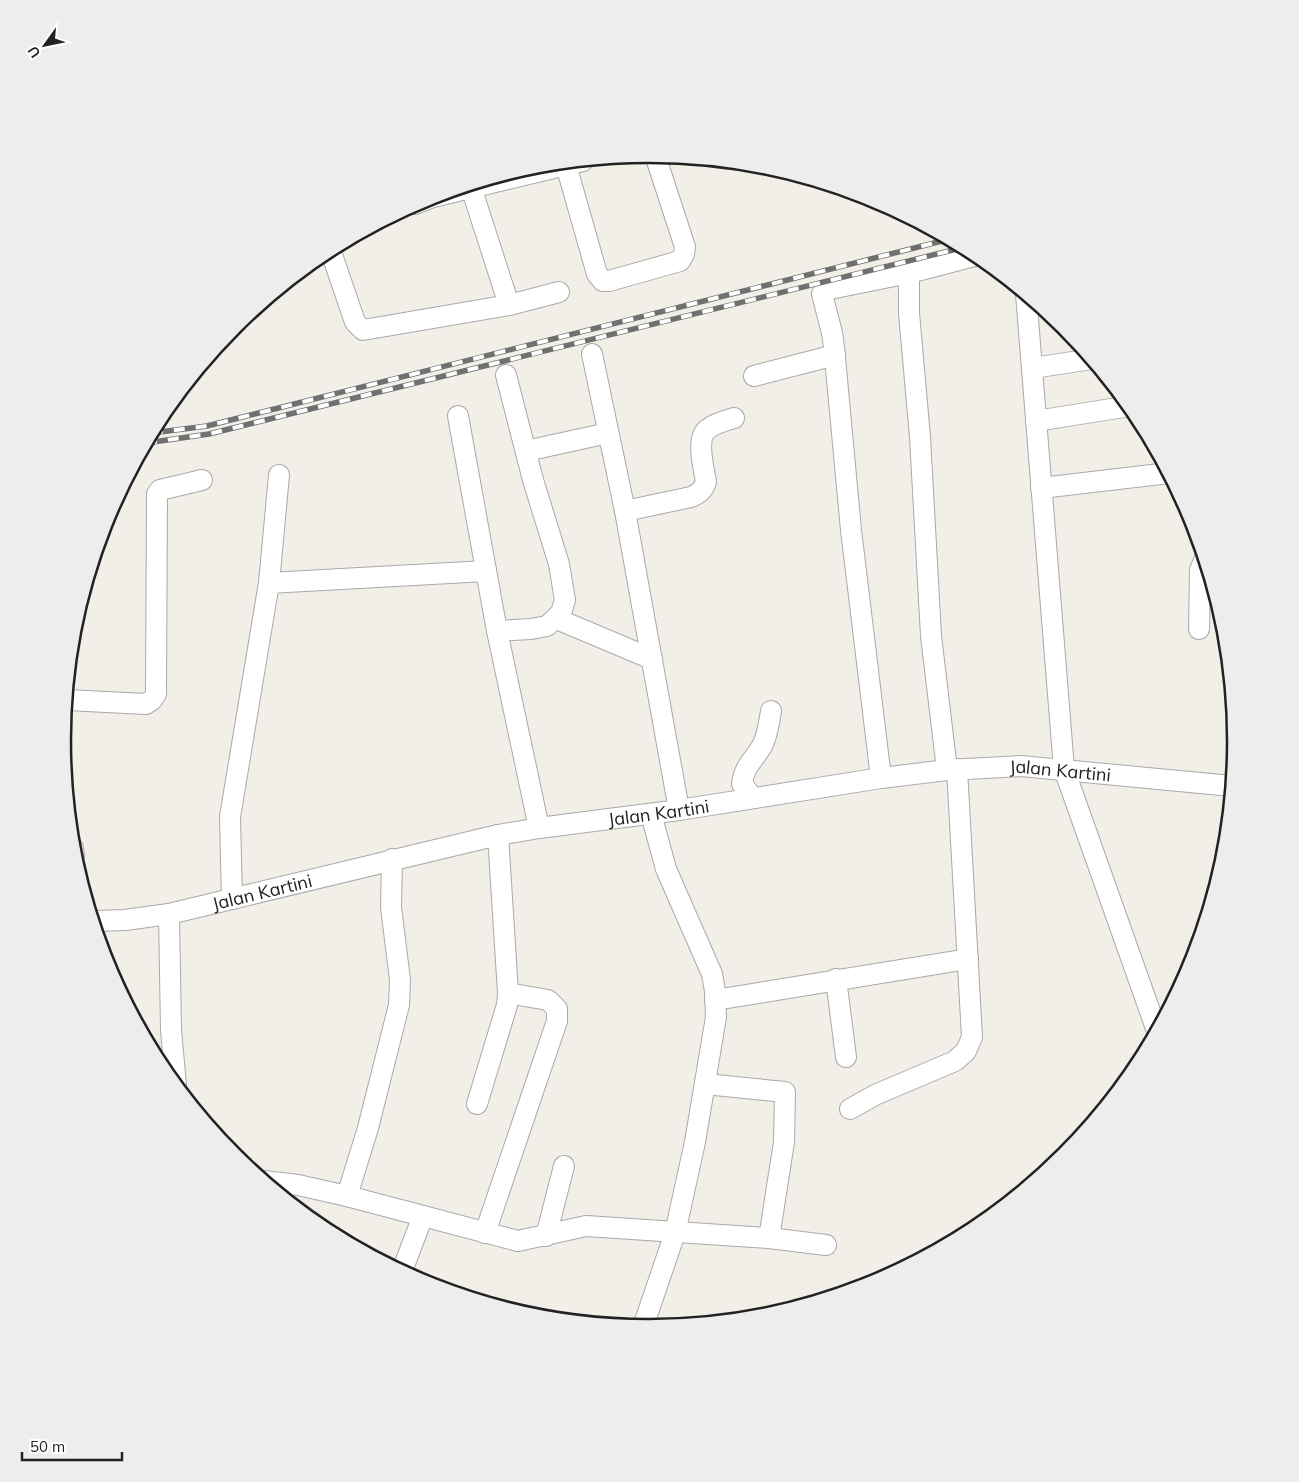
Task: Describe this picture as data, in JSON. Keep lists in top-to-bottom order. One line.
{"streets":{"street":["Jalan Kartini"]},"scale_bar":"50 m","north":"bottom left"}
